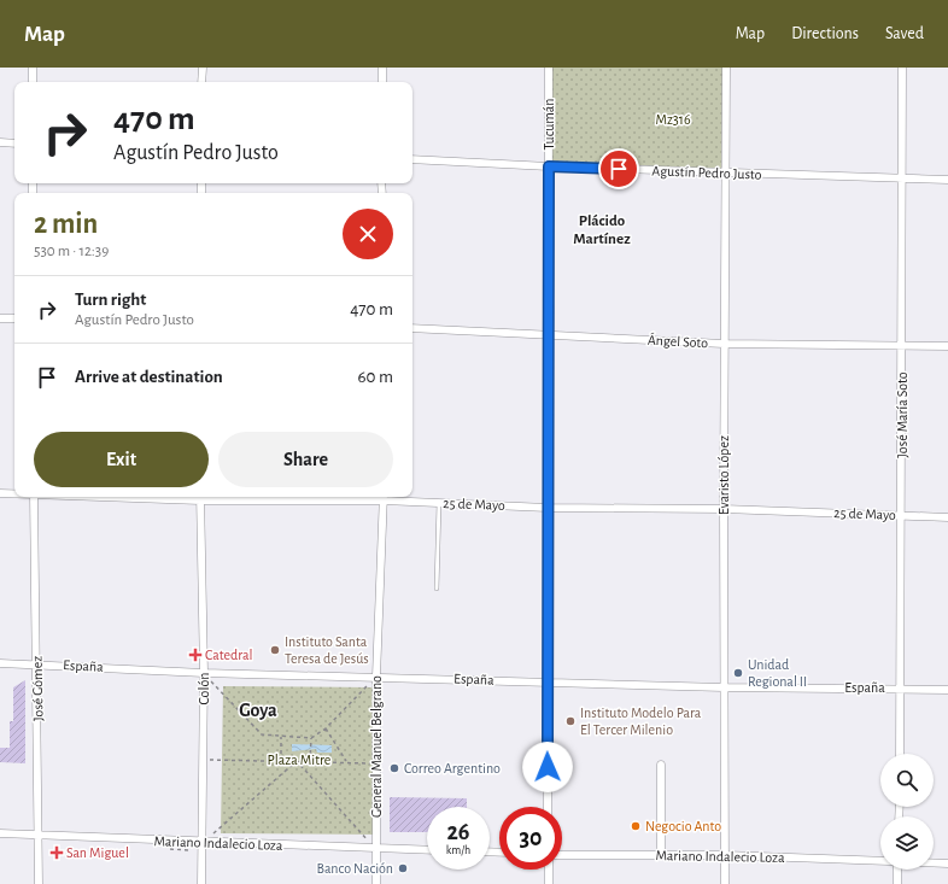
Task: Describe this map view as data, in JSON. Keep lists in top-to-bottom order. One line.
{"streets":{"street":["Tucumán","Agustín Pedro Justo","Ángel Soto","José María Soto","Evaristo López","25 de Mayo","España","José Gómez","Colón","General Manuel Belgrano","Mariano Indalecio Loza"]},"crossings":[["Tucumán","Agustín Pedro Justo"],["Tucumán","Ángel Soto"],["Tucumán","25 de Mayo"],["Tucumán","España"],["Agustín Pedro Justo","José María Soto"],["Agustín Pedro Justo","Evaristo López"],["Ángel Soto","José María Soto"],["Ángel Soto","Evaristo López"],["José María Soto","25 de Mayo"],["José María Soto","España"],["Evaristo López","25 de Mayo"],["Evaristo López","España"],["Evaristo López","Mariano Indalecio Loza"],["25 de Mayo","Colón"],["25 de Mayo","General Manuel Belgrano"],["España","José Gómez"],["España","Colón"],["España","General Manuel Belgrano"],["José Gómez","Mariano Indalecio Loza"],["Colón","Mariano Indalecio Loza"],["General Manuel Belgrano","Mariano Indalecio Loza"]],"districts":["Plácido Martínez","Goya"],"parks":["Mz316","Plaza Mitre"],"places":{"other":["Instituto Santa Teresa de Jesús","Unidad Regional II","Instituto Modelo Para El Tercer Milenio","Correo Argentino","Negocio Anto","Banco Nación"],"health":["Catedral","San Miguel"]},"page":{"header":"Map","nav":["Map","Directions","Saved"],"turn":["470 m","Agustín Pedro Justo"],"heading":["2 min","530 m · 12:39"],"list":[{"name":"Turn right","note":"Agustín Pedro Justo","value":"470 m"},{"name":"Arrive at destination","value":"60 m"}],"buttons":["Exit","Share"],"speed":"26 km/h","limit":"30"}}
